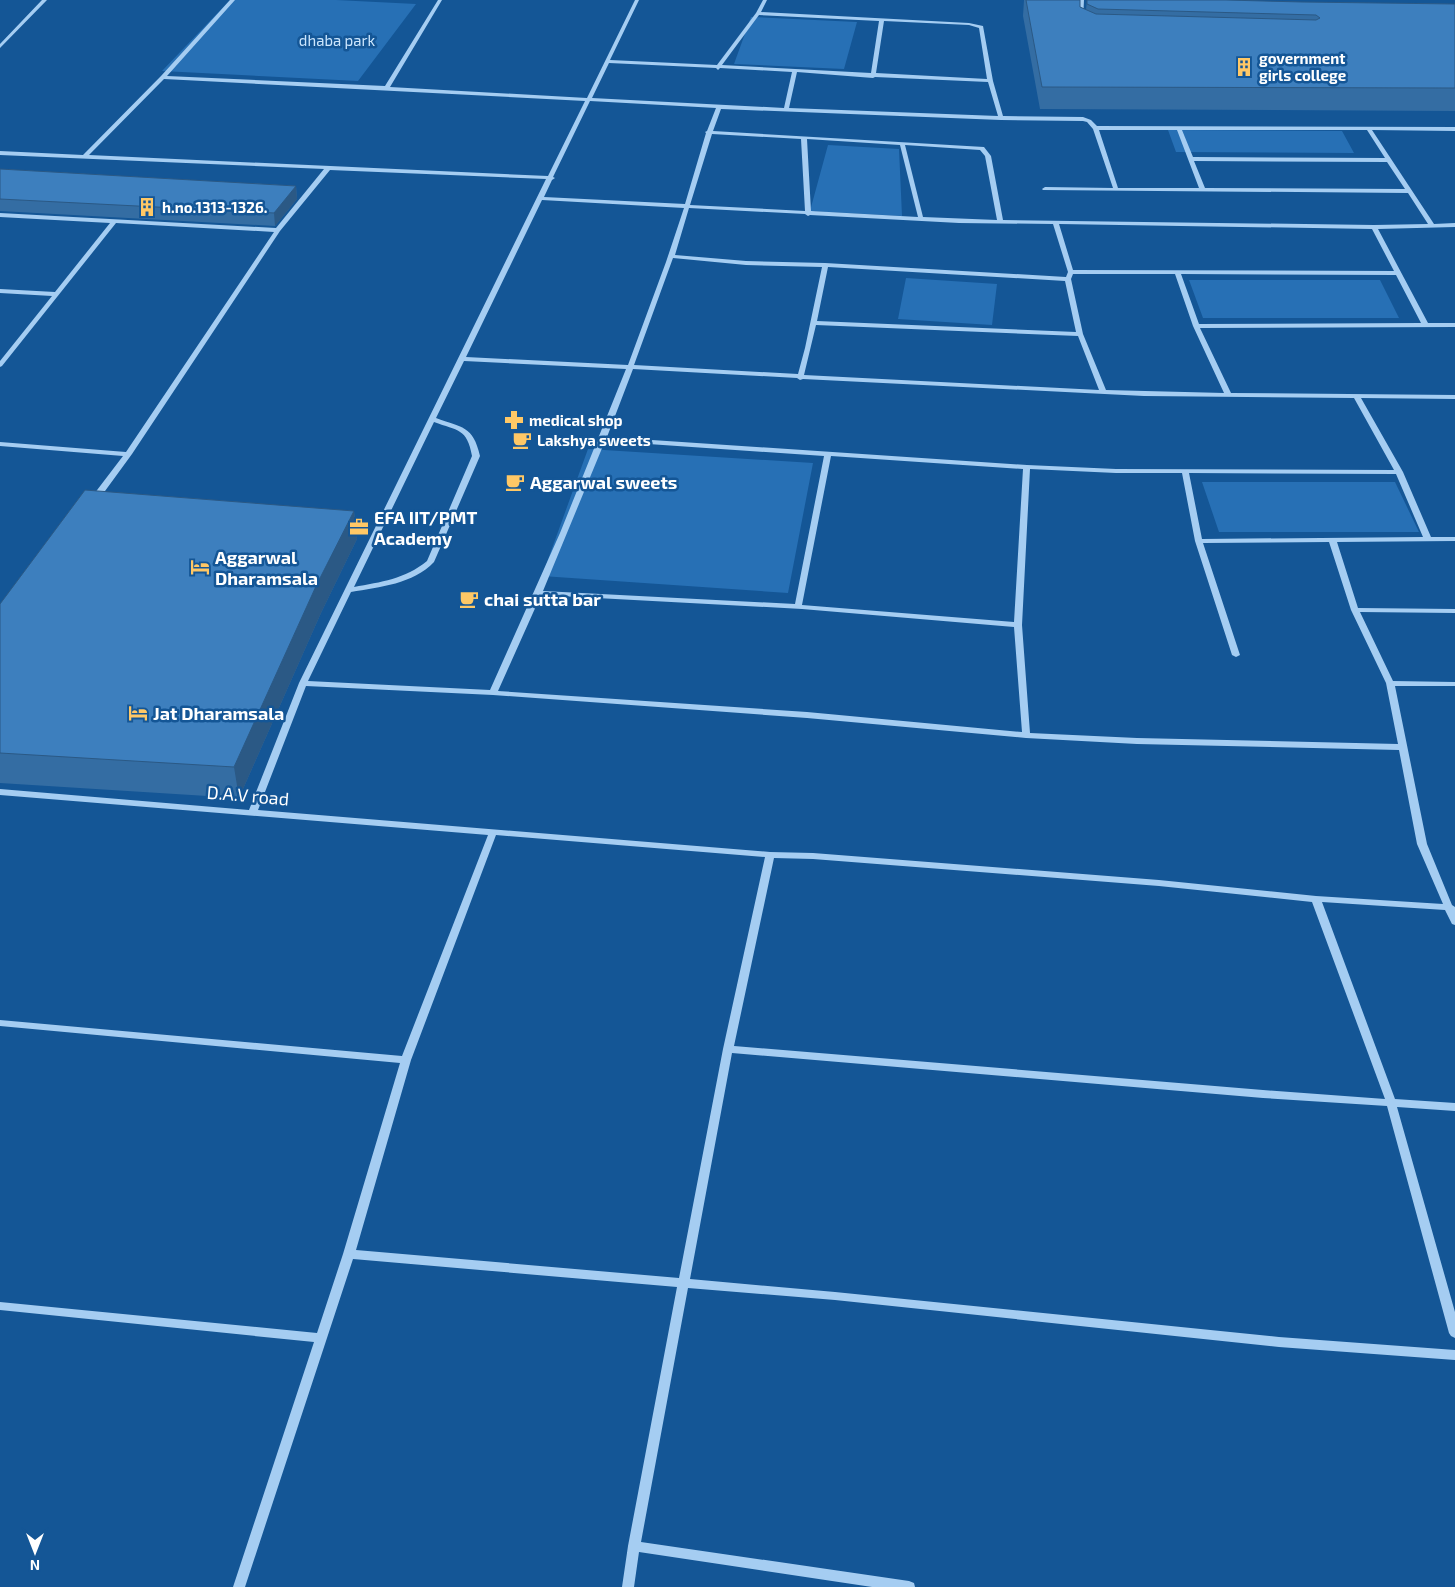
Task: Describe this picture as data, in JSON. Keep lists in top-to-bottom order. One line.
{"streets":{"street":["D.A.V road"]},"parks":["dhaba park"],"places":{"building":["government girls college","h.no.1313-1326."],"pharmacy":["medical shop"],"cafe":["Lakshya sweets","Aggarwal sweets","chai sutta bar"],"office":["EFA IIT/PMT Academy"],"hotel":["Aggarwal Dharamsala","Jat Dharamsala"]},"north":"bottom"}
